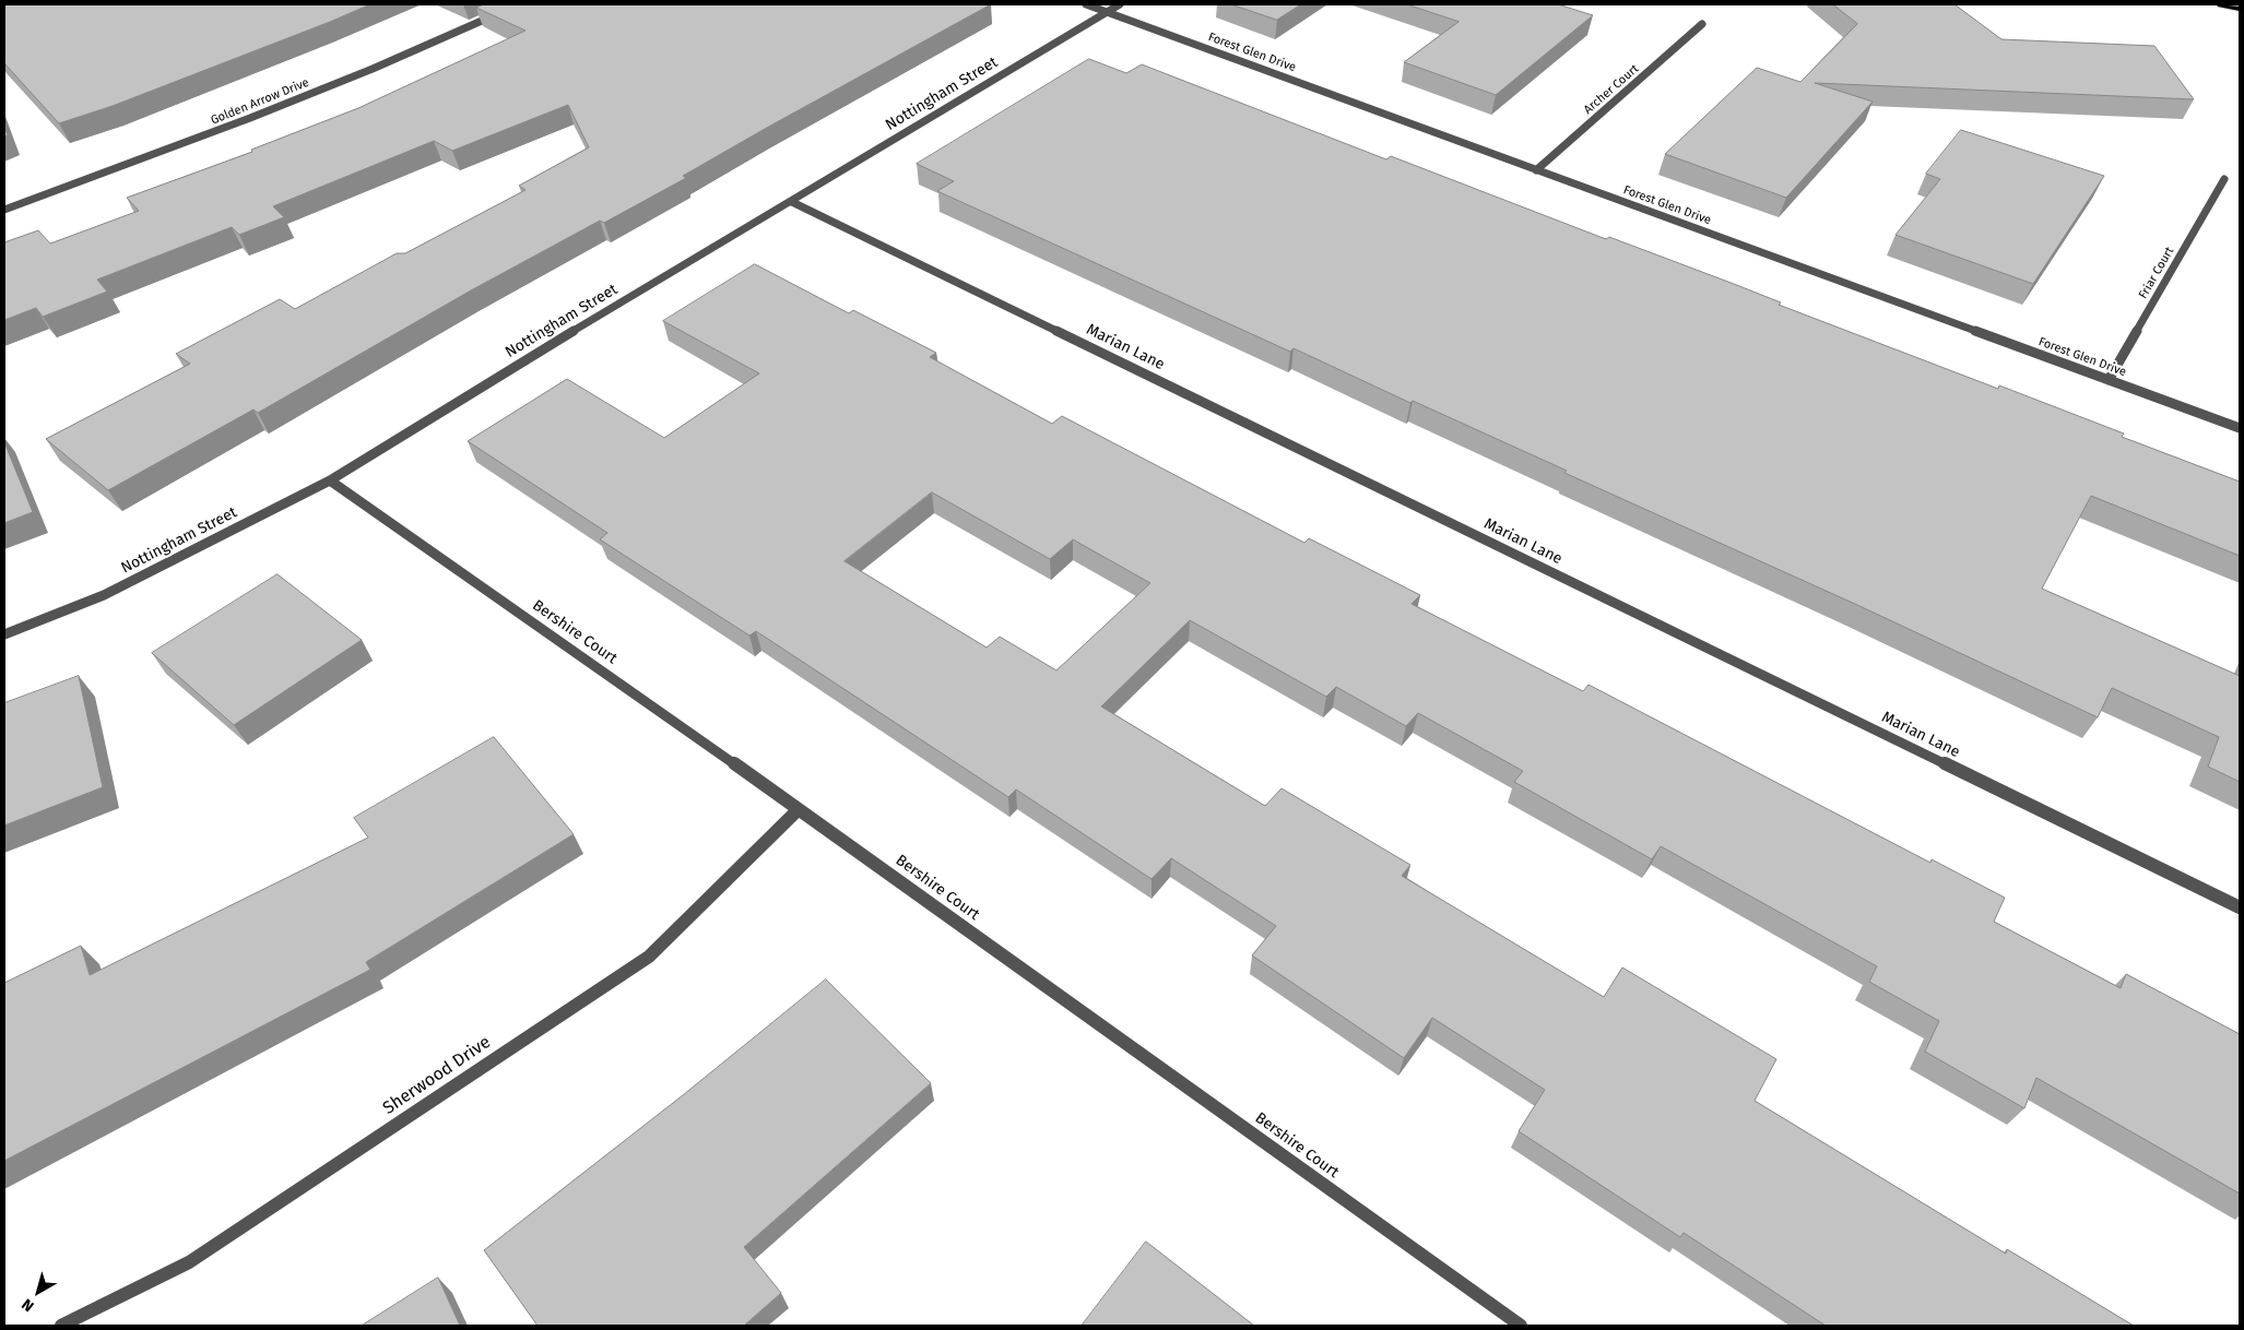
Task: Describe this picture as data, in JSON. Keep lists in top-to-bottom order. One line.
{"streets":{"street":["Forest Glen Drive","Archer Court","Nottingham Street","Golden Arrow Drive","Friar Court","Marian Lane","Bershire Court","Sherwood Drive"]},"crossings":[["Forest Glen Drive","Archer Court"],["Forest Glen Drive","Nottingham Street"],["Forest Glen Drive","Friar Court"],["Nottingham Street","Marian Lane"],["Nottingham Street","Bershire Court"],["Bershire Court","Sherwood Drive"]],"north":"bottom left"}
